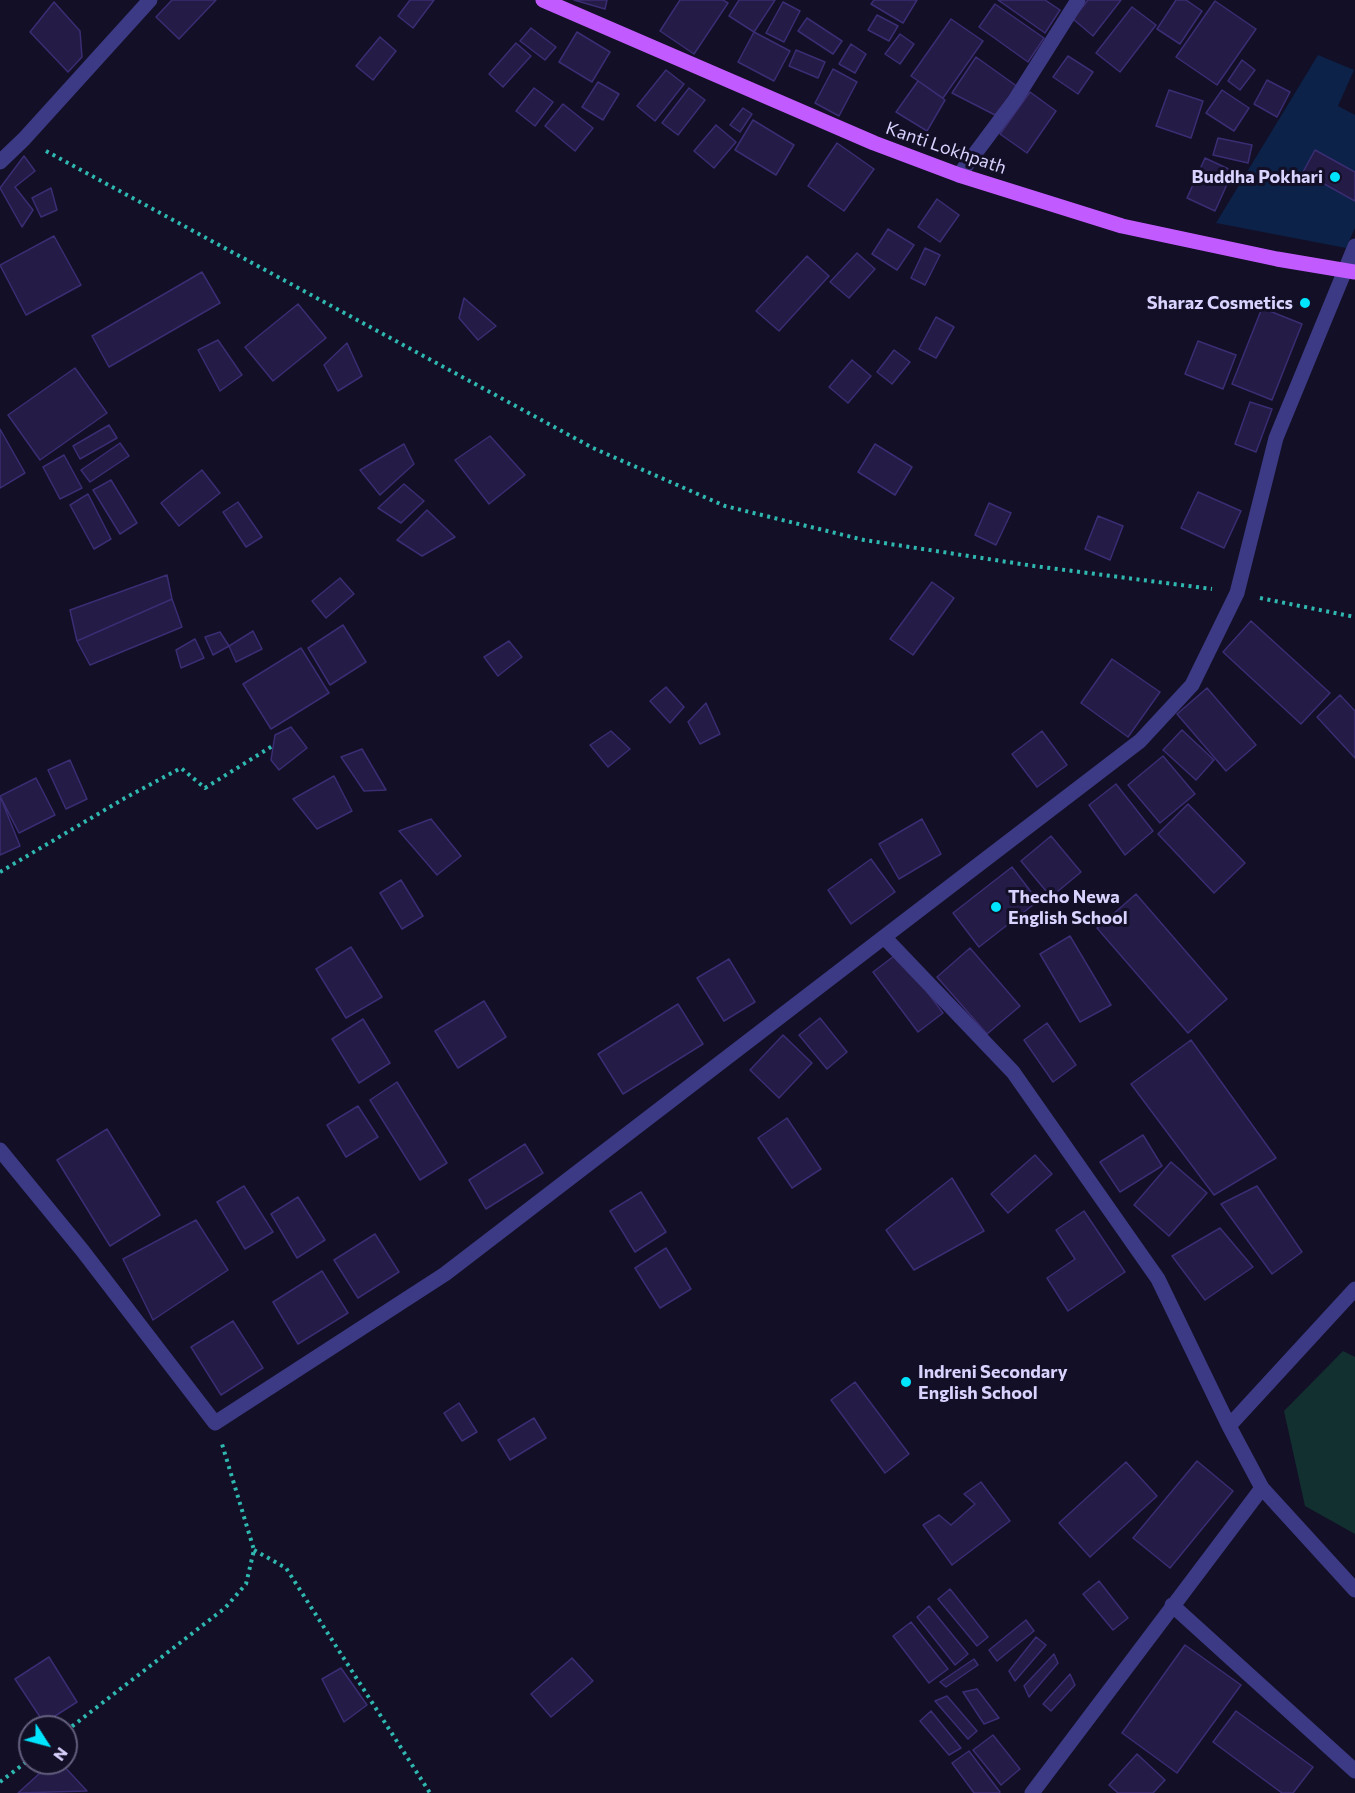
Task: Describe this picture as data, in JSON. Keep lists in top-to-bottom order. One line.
{"streets":{"main road":["Kanti Lokhpath"]},"places":["Buddha Pokhari","Sharaz Cosmetics","Thecho Newa English School","Indreni Secondary English School"],"north":"bottom right"}
